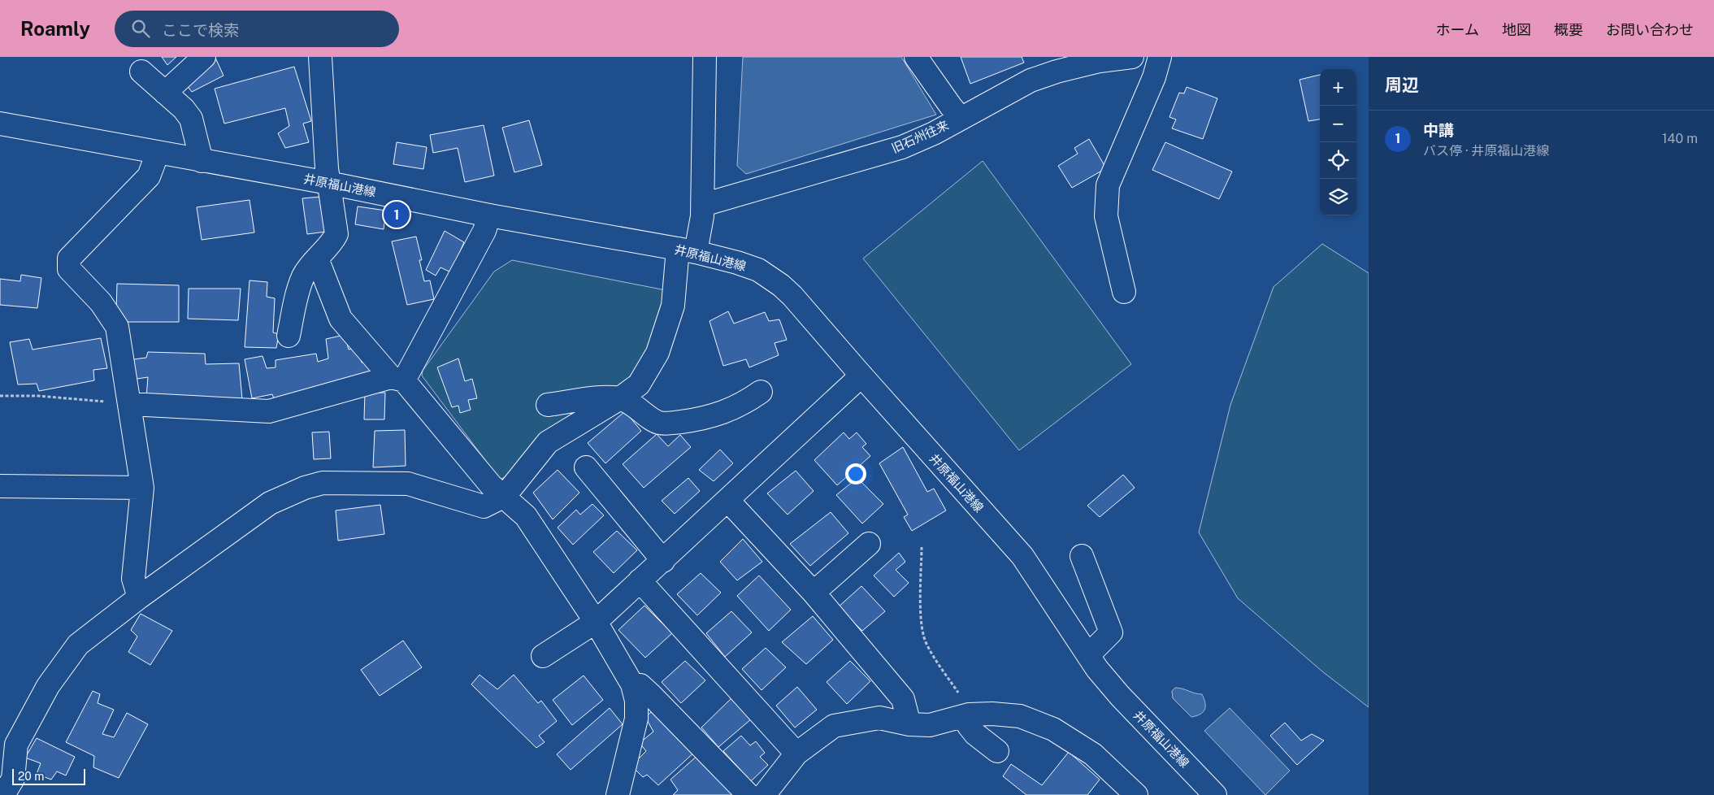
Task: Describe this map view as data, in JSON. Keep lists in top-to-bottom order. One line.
{"streets":{"street":["旧石州往来","井原福山港線"]},"scale_bar":"20 m","page":{"header":"Roamly","search":"ここで検索","nav":["ホーム","地図","概要","お問い合わせ"],"heading":"周辺","map_buttons":["+","−"],"list":[{"mark":"1","name":"中講","note":"バス停 · 井原福山港線","value":"140 m"}],"pins":"1","scale":"20 m"}}
